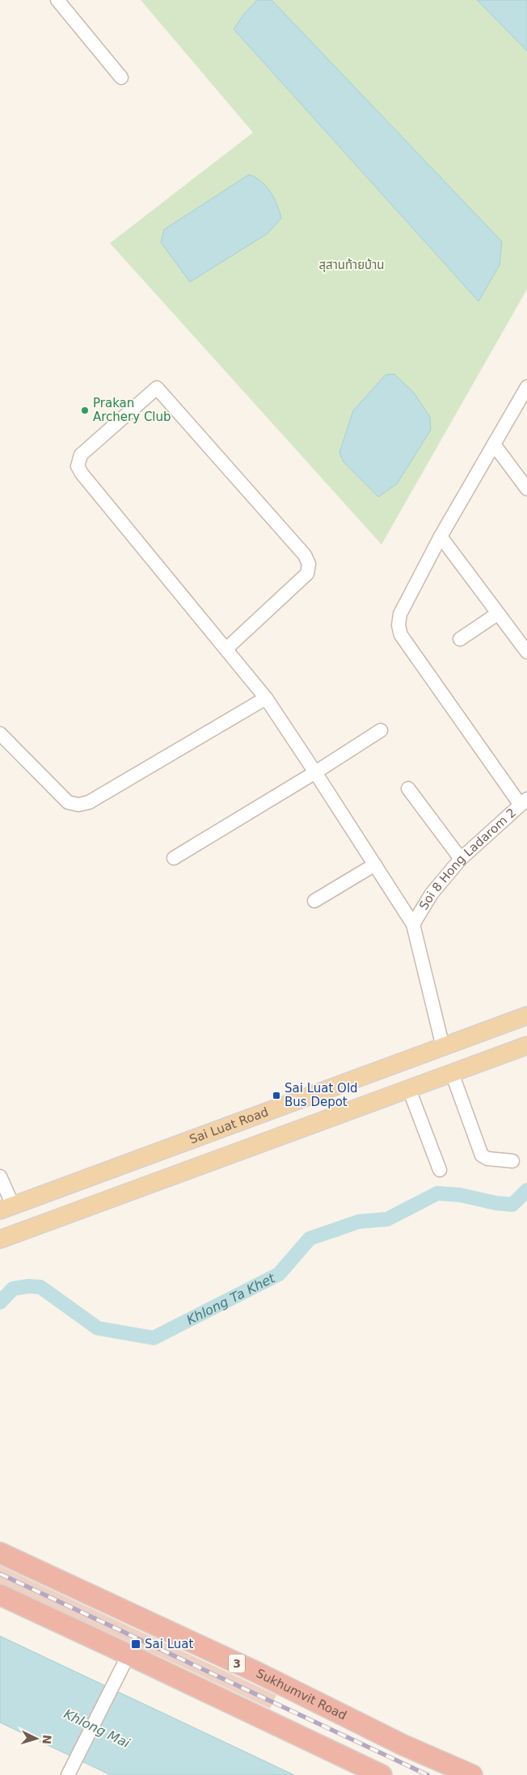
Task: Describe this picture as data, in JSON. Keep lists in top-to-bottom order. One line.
{"streets":{"highway":["3","Sukhumvit Road"],"main road":["Sai Luat Road"],"street":["Soi 8 Hong Ladarom 2"]},"water":["Khlong Ta Khet","Khlong Mai"],"parks":["สุสานท้ายบ้าน"],"places":{"other":["Prakan Archery Club"],"transit":["Sai Luat Old Bus Depot","Sai Luat"]},"north":"right"}
